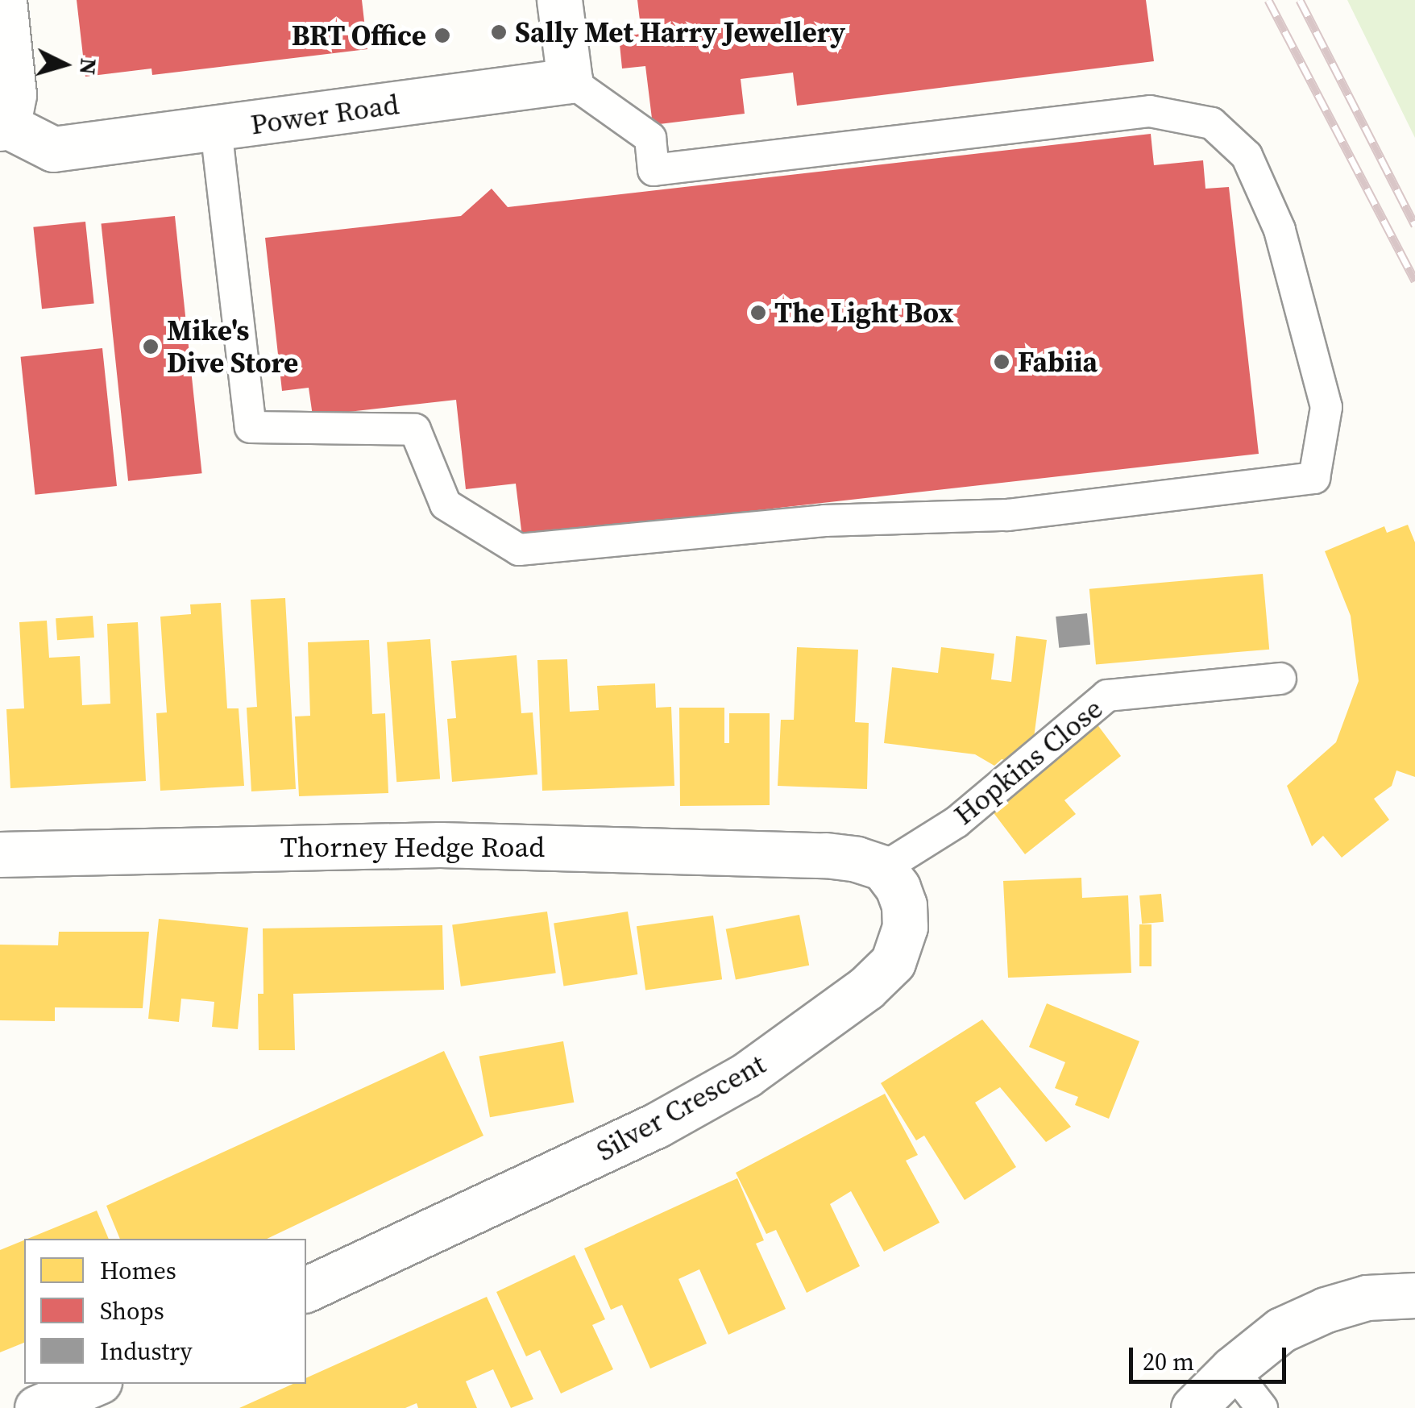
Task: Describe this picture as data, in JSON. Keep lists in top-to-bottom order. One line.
{"streets":{"street":["Power Road","Thorney Hedge Road","Silver Crescent"],"lane":["Hopkins Close"]},"crossings":[["Hopkins Close","Thorney Hedge Road"],["Hopkins Close","Silver Crescent"],["Thorney Hedge Road","Silver Crescent"]],"places":["Sally Met Harry Jewellery","BRT Office","The Light Box","Mike's Dive Store","Fabiia"],"legend":["Homes","Shops","Industry"],"scale_bar":"20 m","north":"right"}
